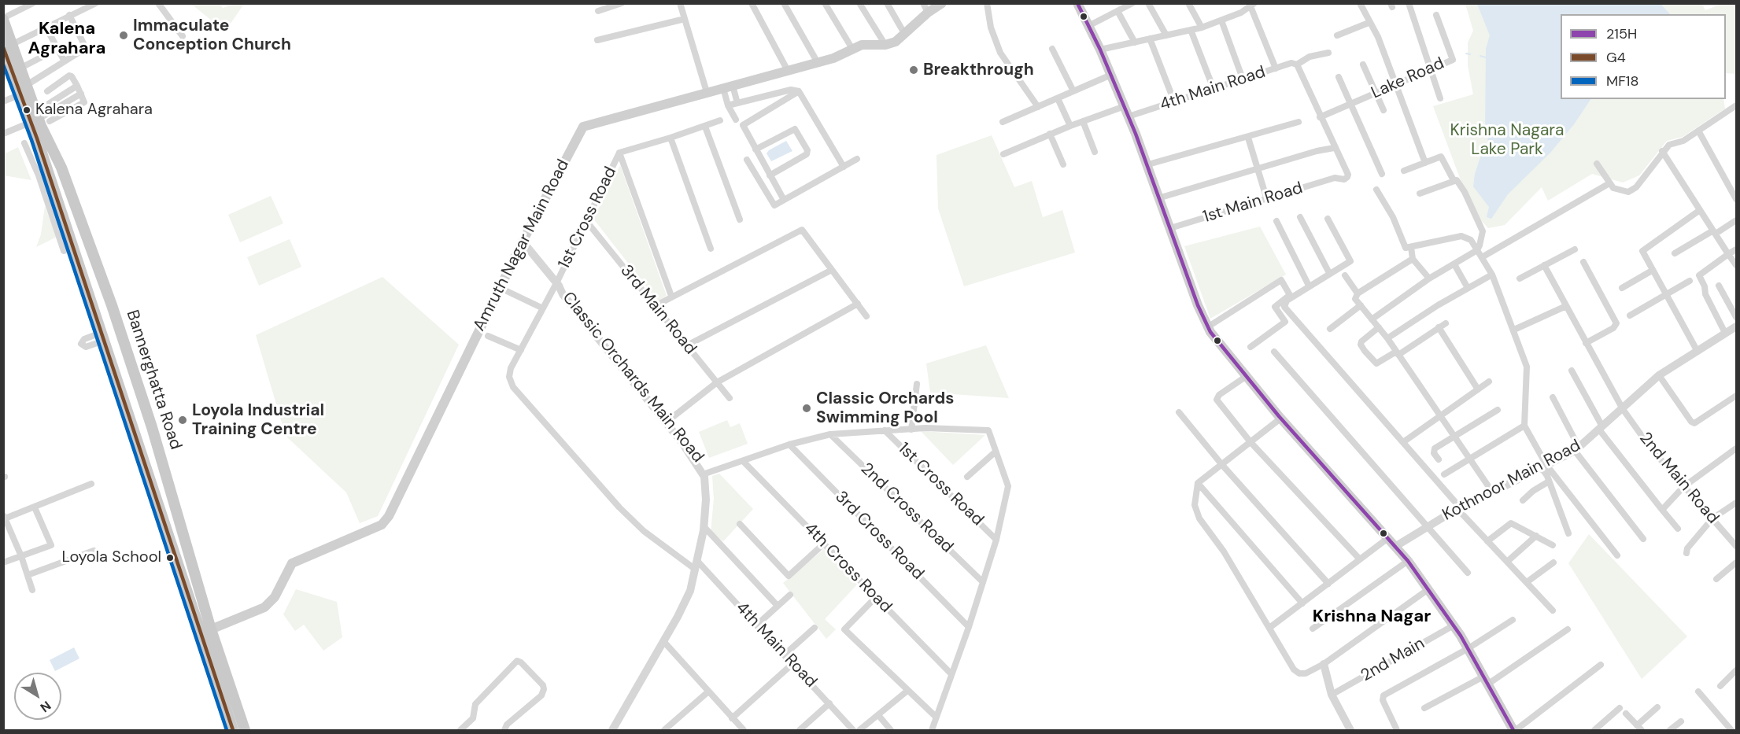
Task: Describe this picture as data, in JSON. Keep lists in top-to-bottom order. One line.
{"streets":{"main road":["Amruth Nagar Main Road","Bannerghatta Road"],"street":["Lake Road","4th Main Road","1st Main Road","1st Cross Road","3rd Main Road","Classic Orchards Main Road","2nd Main Road","Kothnoor Main Road","2nd Cross Road","3rd Cross Road","4th Cross Road","2nd Main"]},"crossings":[["4th Main Road","1st Cross Road"],["4th Main Road","Classic Orchards Main Road"],["1st Cross Road","3rd Main Road"],["1st Cross Road","Classic Orchards Main Road"],["Amruth Nagar Main Road","Classic Orchards Main Road"],["Amruth Nagar Main Road","Bannerghatta Road"],["2nd Main Road","Kothnoor Main Road"]],"districts":["Kalena Agrahara","Krishna Nagar"],"parks":["Krishna Nagara Lake Park"],"places":["Immaculate Conception Church","Breakthrough","Kalena Agrahara","Classic Orchards Swimming Pool","Loyola Industrial Training Centre","Loyola School"],"lines":["transit line 215H","transit line G4","transit line MF18"],"legend":["215H","G4","MF18"],"north":"bottom right"}
